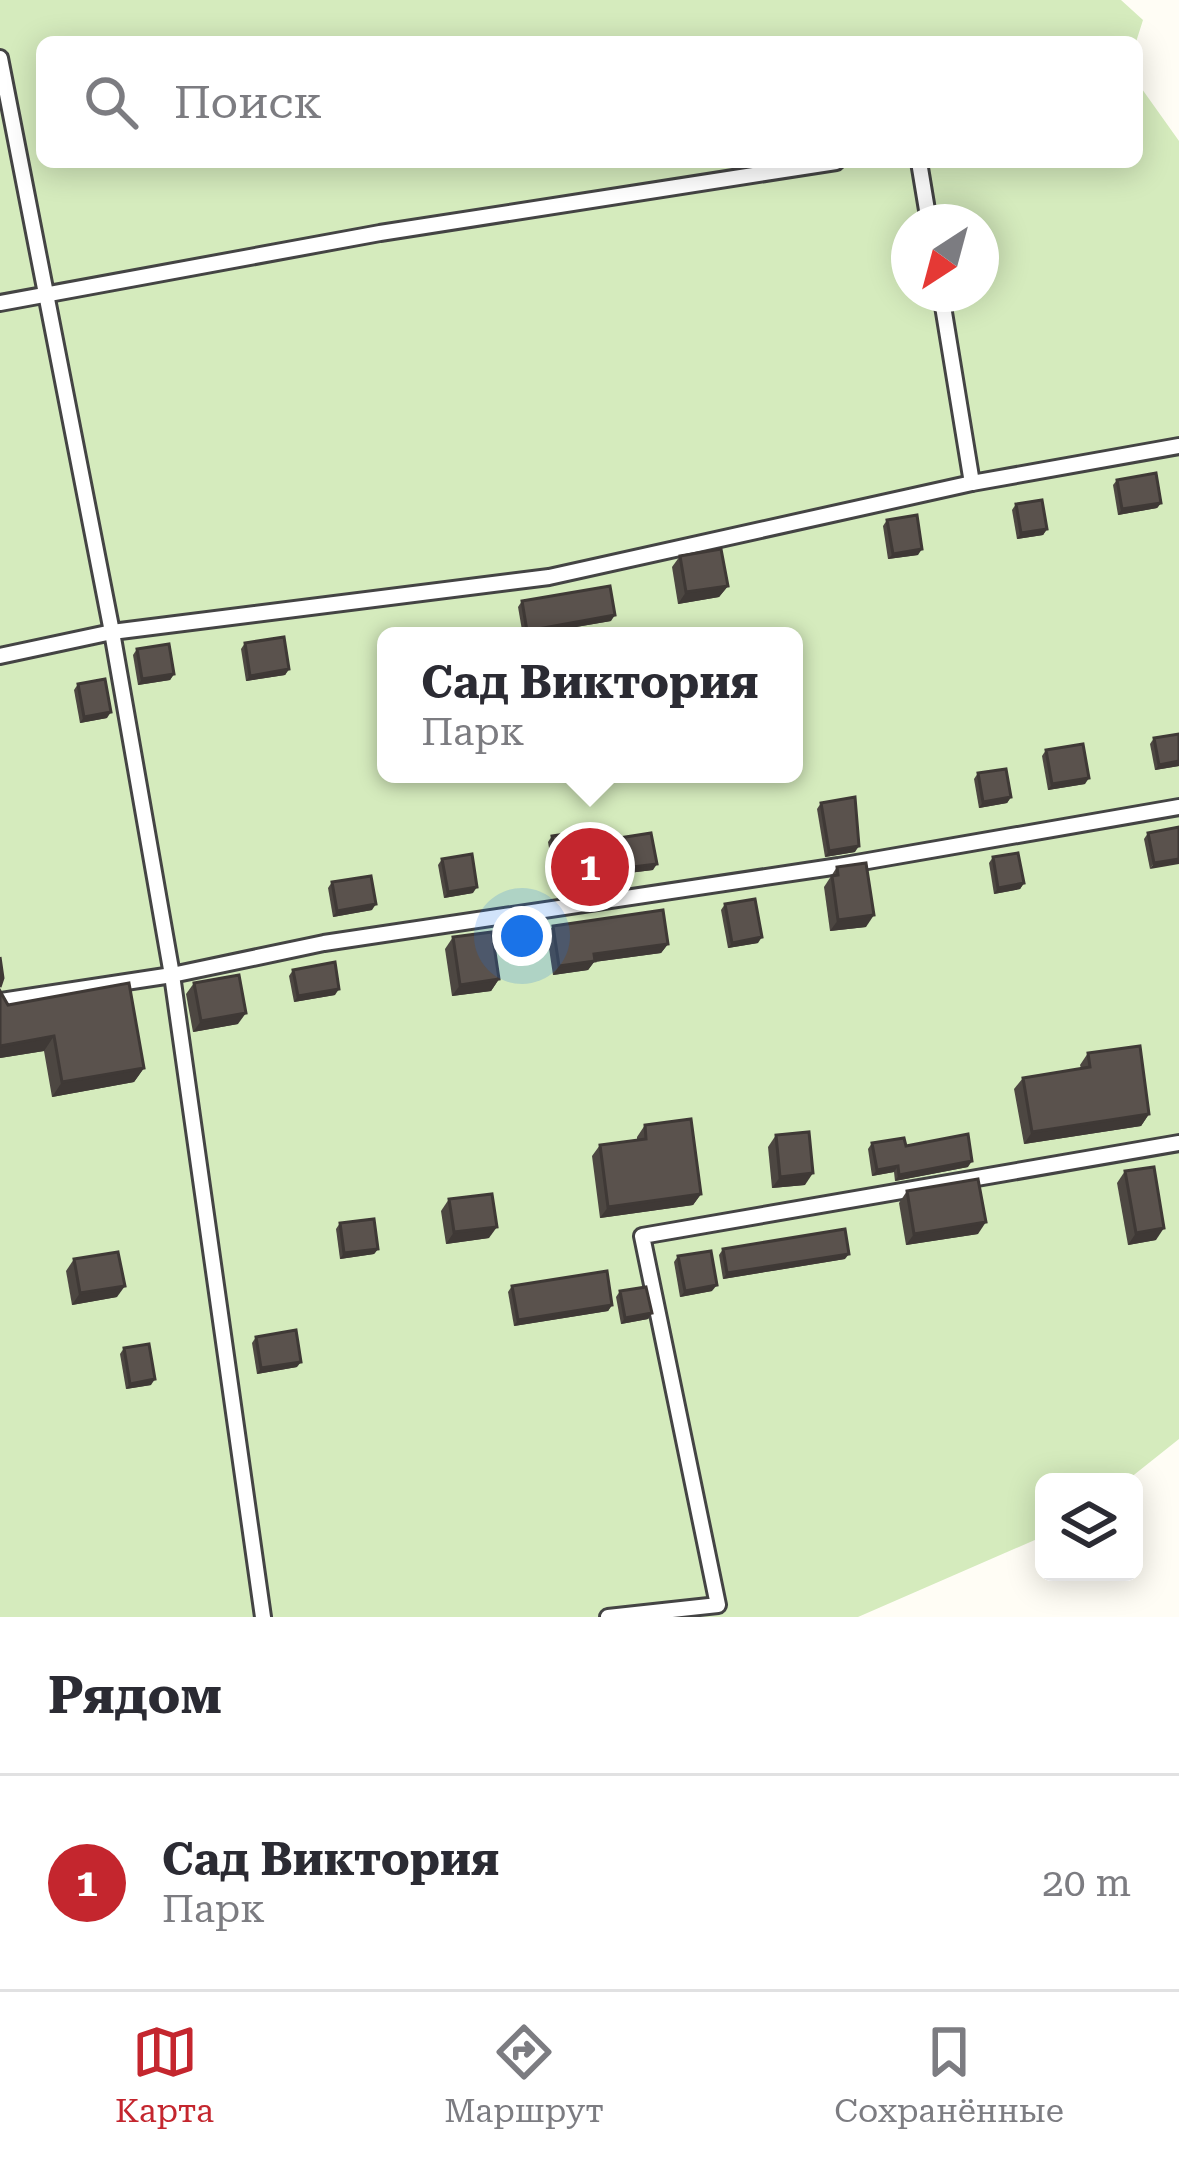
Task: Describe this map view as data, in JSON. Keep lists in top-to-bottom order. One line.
{"north":"bottom left","page":{"search":"Поиск","popup":["Сад Виктория","Парк"],"pins":"1","heading":"Рядом","list":[{"mark":"1","name":"Сад Виктория","note":"Парк","value":"20 m"}],"nav":["Карта","Маршрут","Сохранённые"]}}
